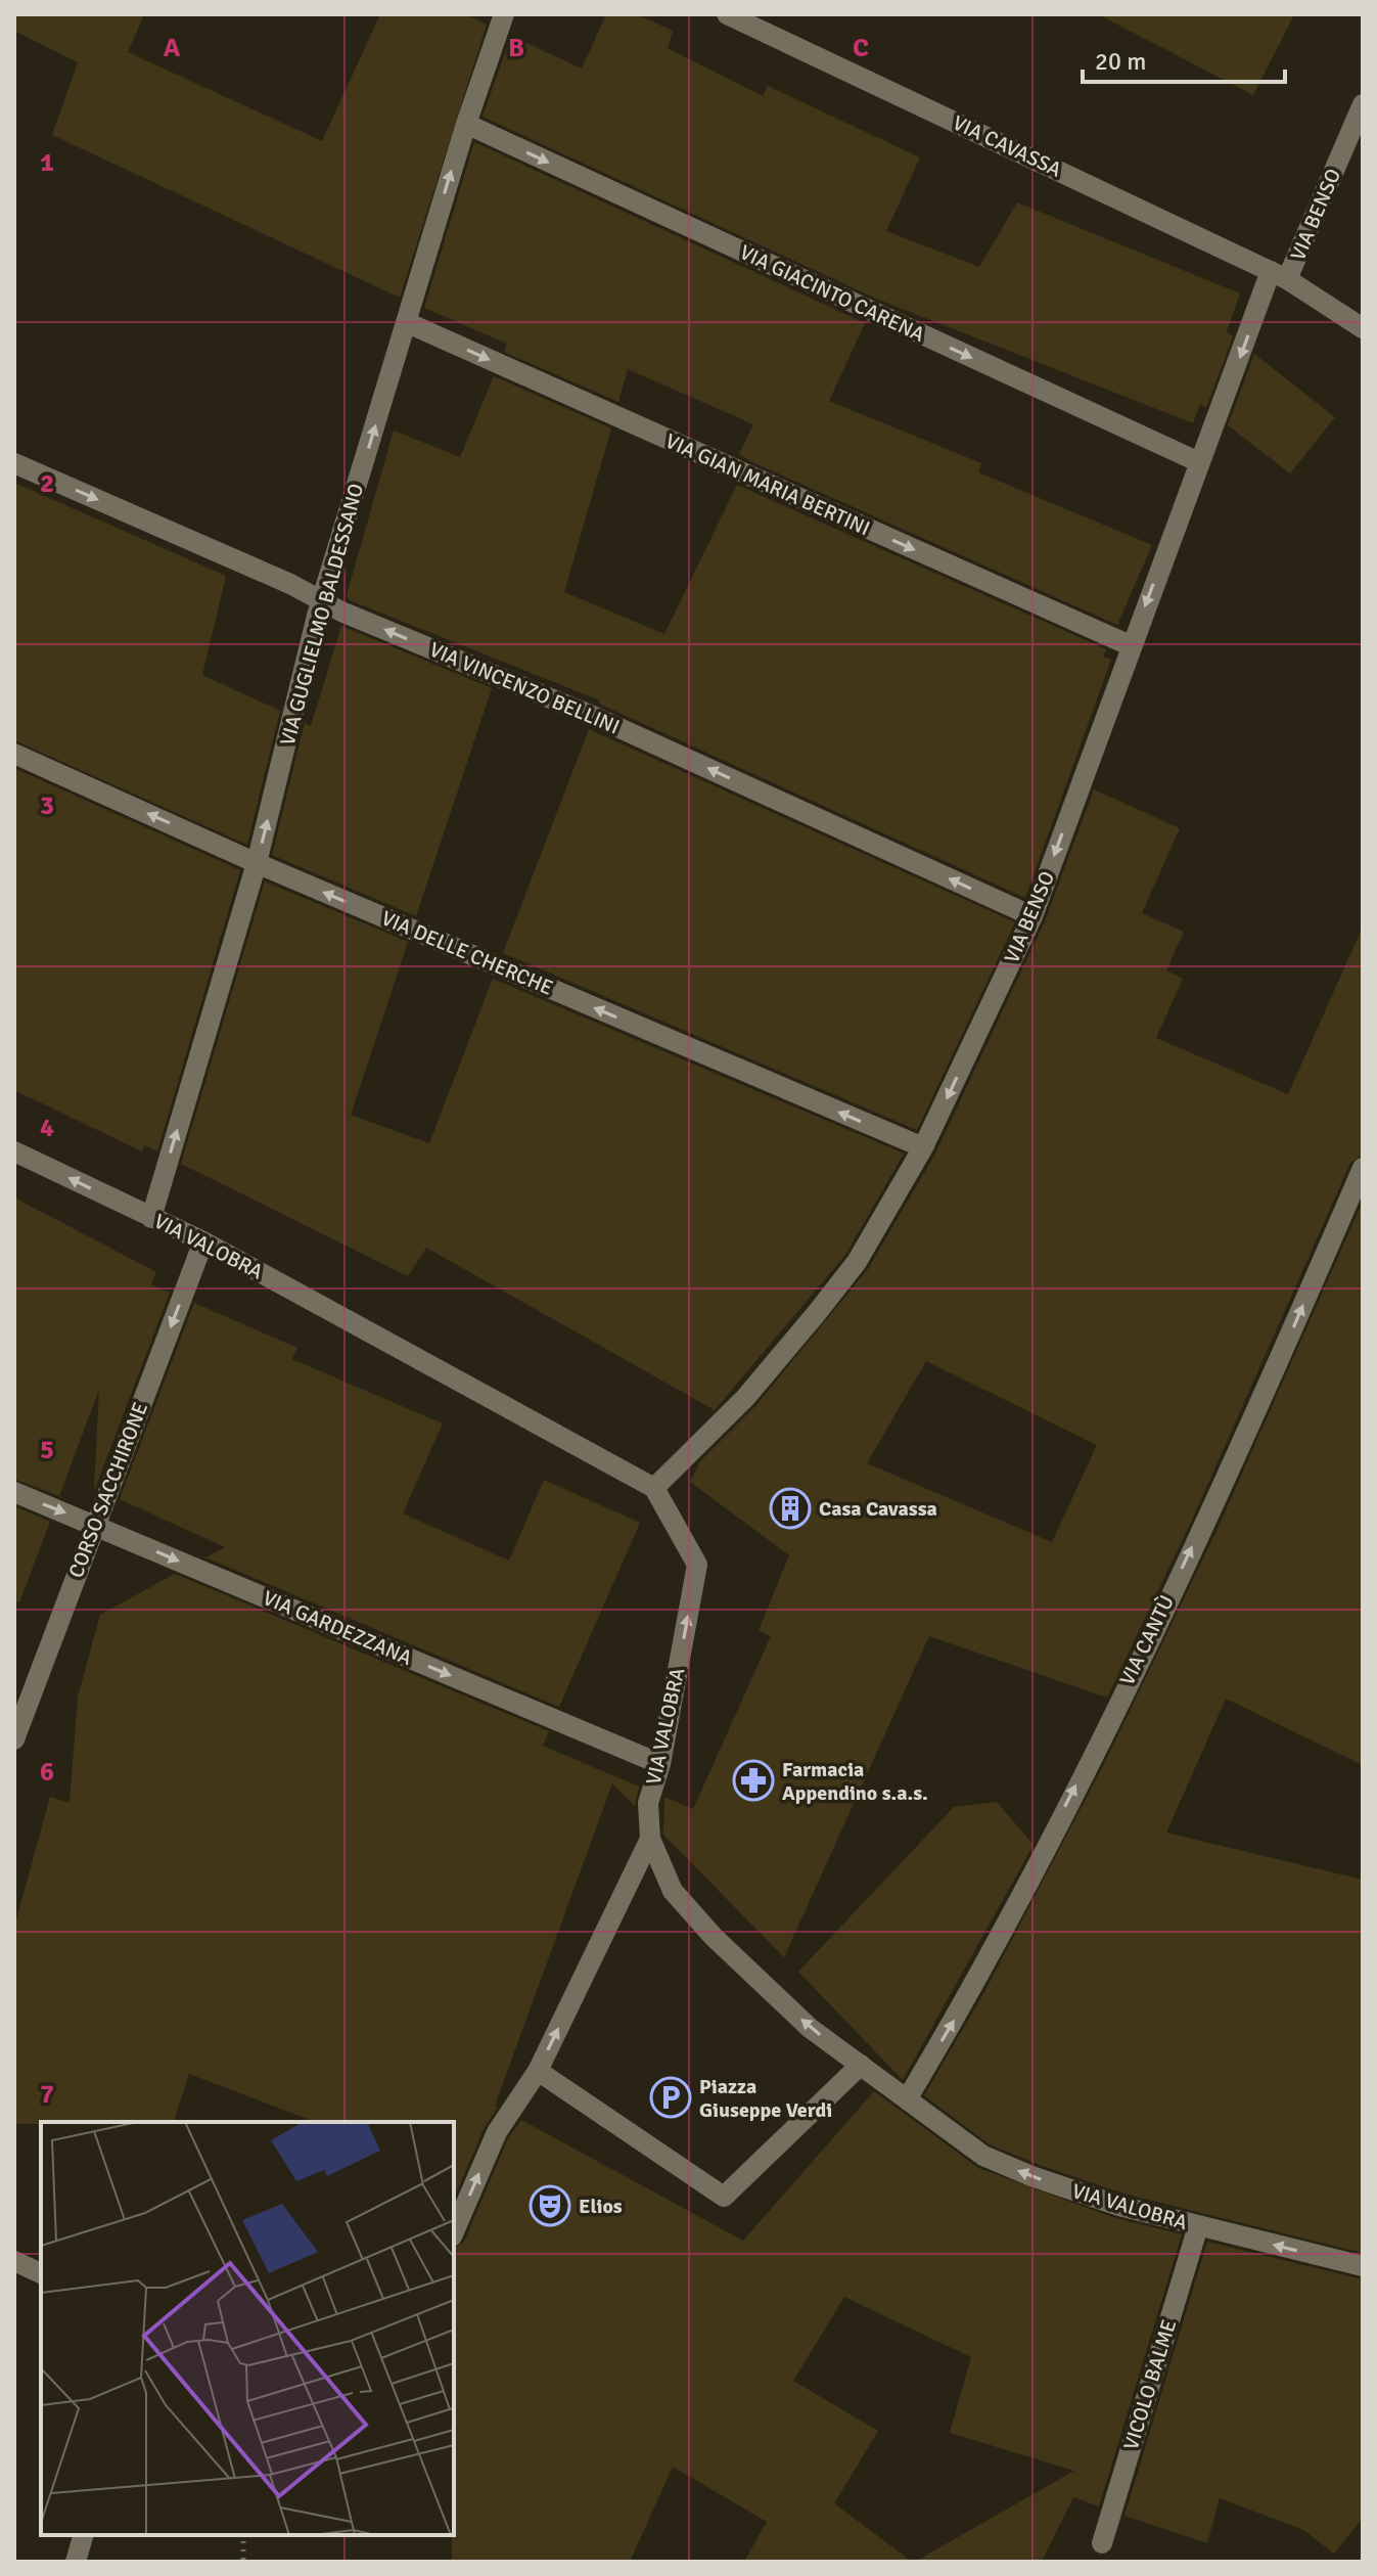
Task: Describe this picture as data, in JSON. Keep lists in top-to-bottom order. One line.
{"streets":{"street":["VIA CAVASSA","VIA BENSO","VIA GIACINTO CARENA","VIA GIAN MARIA BERTINI","VIA GUGLIELMO BALDESSANO","VIA VINCENZO BELLINI","VIA DELLE CHERCHE","VIA VALOBRA","CORSO SACCHIRONE","VIA GARDEZZANA","VIA CANTÙ","VICOLO BALME"]},"crossings":[["VIA CAVASSA","VIA BENSO"],["VIA BENSO","VIA GIACINTO CARENA"],["VIA BENSO","VIA GIAN MARIA BERTINI"],["VIA BENSO","VIA VINCENZO BELLINI"],["VIA BENSO","VIA DELLE CHERCHE"],["VIA BENSO","VIA VALOBRA"],["VIA GIACINTO CARENA","VIA GUGLIELMO BALDESSANO"],["VIA GIAN MARIA BERTINI","VIA GUGLIELMO BALDESSANO"],["VIA GUGLIELMO BALDESSANO","VIA VINCENZO BELLINI"],["VIA GUGLIELMO BALDESSANO","VIA DELLE CHERCHE"],["VIA GUGLIELMO BALDESSANO","VIA VALOBRA"],["VIA VALOBRA","CORSO SACCHIRONE"],["VIA VALOBRA","VIA GARDEZZANA"],["VIA VALOBRA","VIA CANTÙ"],["VIA VALOBRA","VICOLO BALME"],["CORSO SACCHIRONE","VIA GARDEZZANA"]],"one_way":["VIA BENSO","VIA GIACINTO CARENA","VIA GIAN MARIA BERTINI","VIA GUGLIELMO BALDESSANO","VIA DELLE CHERCHE","VIA VALOBRA","CORSO SACCHIRONE","VIA GARDEZZANA","VIA CANTÙ"],"places":{"building":["Casa Cavassa"],"pharmacy":["Farmacia Appendino s.a.s."],"parking":["Piazza Giuseppe Verdi"],"theatre":["Elios"]},"scale_bar":"20 m","grid":{"columns":["A","B","C"],"rows":["1","2","3","4","5","6","7"]}}
